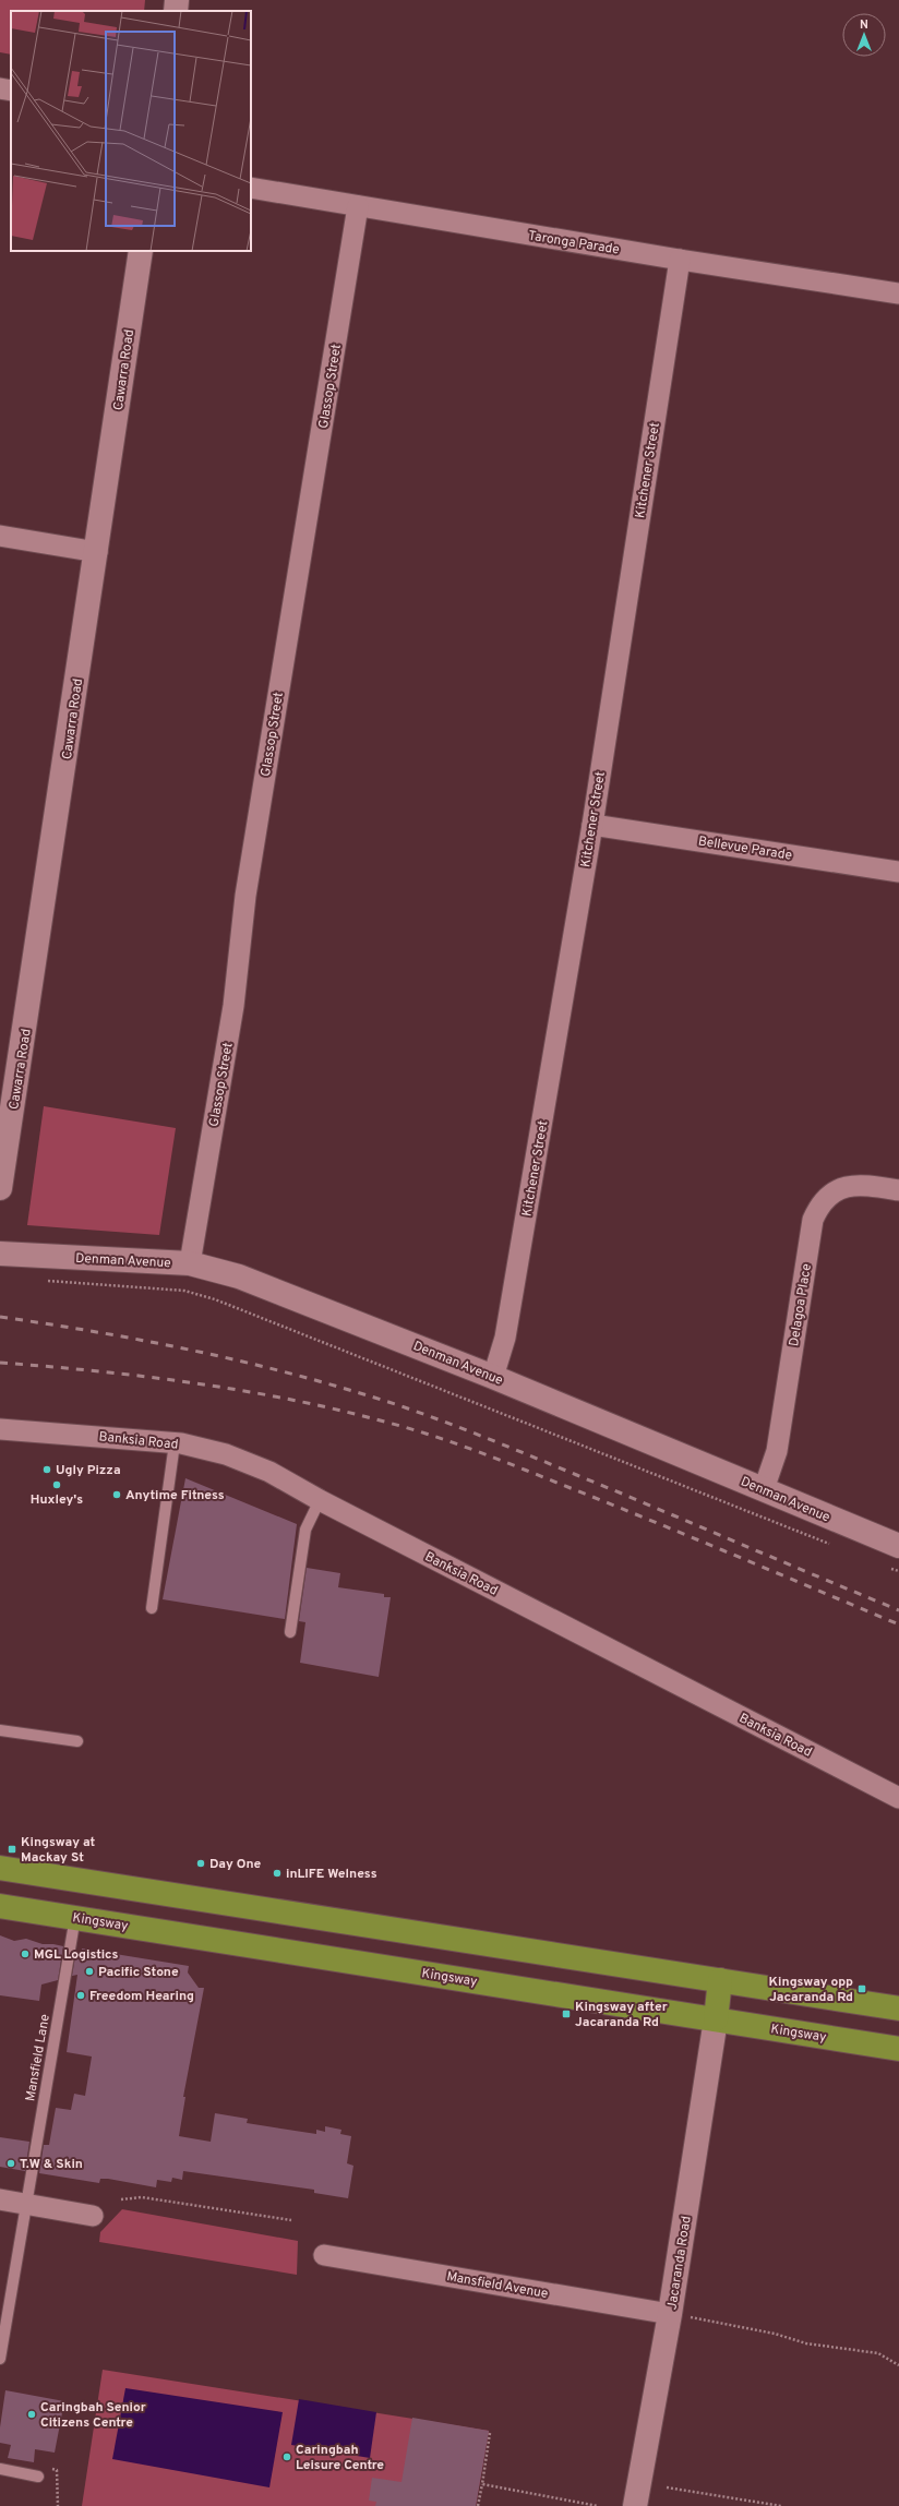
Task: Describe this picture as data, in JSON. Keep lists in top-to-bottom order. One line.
{"streets":{"main road":["Kingsway"],"street":["Taronga Parade","Cawarra Road","Glassop Street","Kitchener Street","Bellevue Parade","Denman Avenue","Delagoa Place","Banksia Road","Jacaranda Road","Mansfield Avenue"],"lane":["Mansfield Lane"]},"crossings":[["Taronga Parade","Glassop Street"],["Taronga Parade","Kitchener Street"],["Glassop Street","Denman Avenue"],["Kitchener Street","Bellevue Parade"],["Kitchener Street","Denman Avenue"],["Denman Avenue","Delagoa Place"],["Kingsway","Mansfield Lane"],["Kingsway","Jacaranda Road"],["Jacaranda Road","Mansfield Avenue"]],"places":{"other":["Ugly Pizza","Huxley's","Anytime Fitness","Day One","inLIFE Welness","MGL Logistics","Pacific Stone","Freedom Hearing","T.W & Skin","Caringbah Senior Citizens Centre","Caringbah Leisure Centre"],"transit":["Kingsway at Mackay St","Kingsway opp Jacaranda Rd","Kingsway after Jacaranda Rd"]},"north":"top"}
